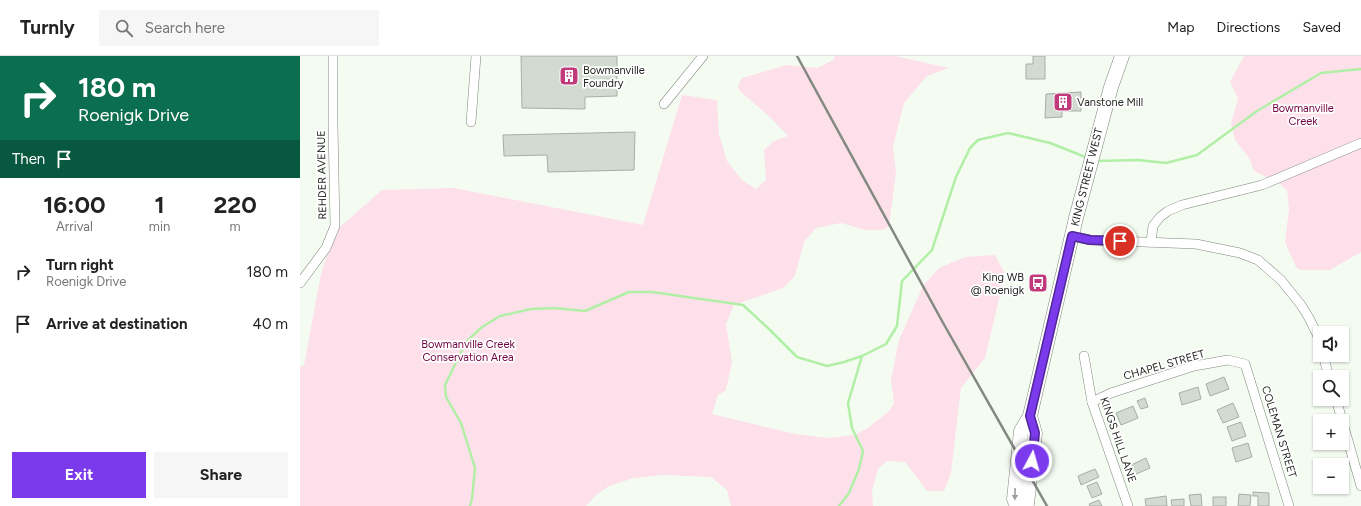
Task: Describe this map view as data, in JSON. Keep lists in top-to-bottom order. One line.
{"streets":{"main road":["KING STREET WEST"],"street":["REHDER AVENUE","CHAPEL STREET","COLEMAN STREET","KINGS HILL LANE"]},"crossings":[["CHAPEL STREET","COLEMAN STREET"],["CHAPEL STREET","KINGS HILL LANE"]],"parks":["Bowmanville Creek","Bowmanville Creek Conservation Area"],"places":{"building":["Bowmanville Foundry","Vanstone Mill"],"bus stop":["King WB @ Roenigk"]},"page":{"header":"Turnly","search":"Search here","nav":["Map","Directions","Saved"],"turn":["180 m","Roenigk Drive"],"then":"Then","eta":["16:00","Arrival","1","min","220","m"],"list":[{"name":"Turn right","note":"Roenigk Drive","value":"180 m"},{"name":"Arrive at destination","value":"40 m"}],"map_buttons":["+","−"],"buttons":["Exit","Share"]}}
